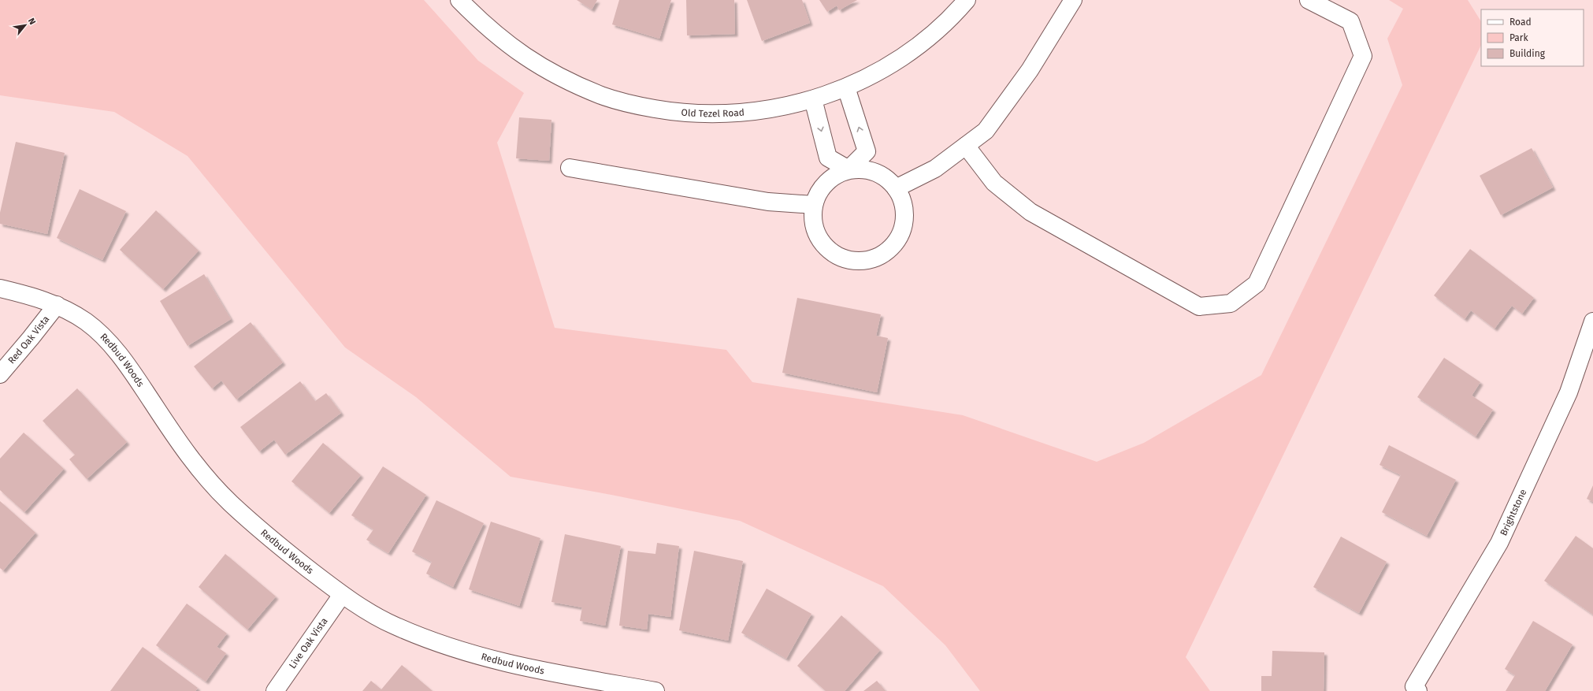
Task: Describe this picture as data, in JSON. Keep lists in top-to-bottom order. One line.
{"streets":{"street":["Old Tezel Road","Red Oak Vista","Redbud Woods","Brightstone","Live Oak Vista"]},"crossings":[["Red Oak Vista","Redbud Woods"],["Redbud Woods","Live Oak Vista"]],"legend":["Road","Park","Building"],"north":"top right"}
